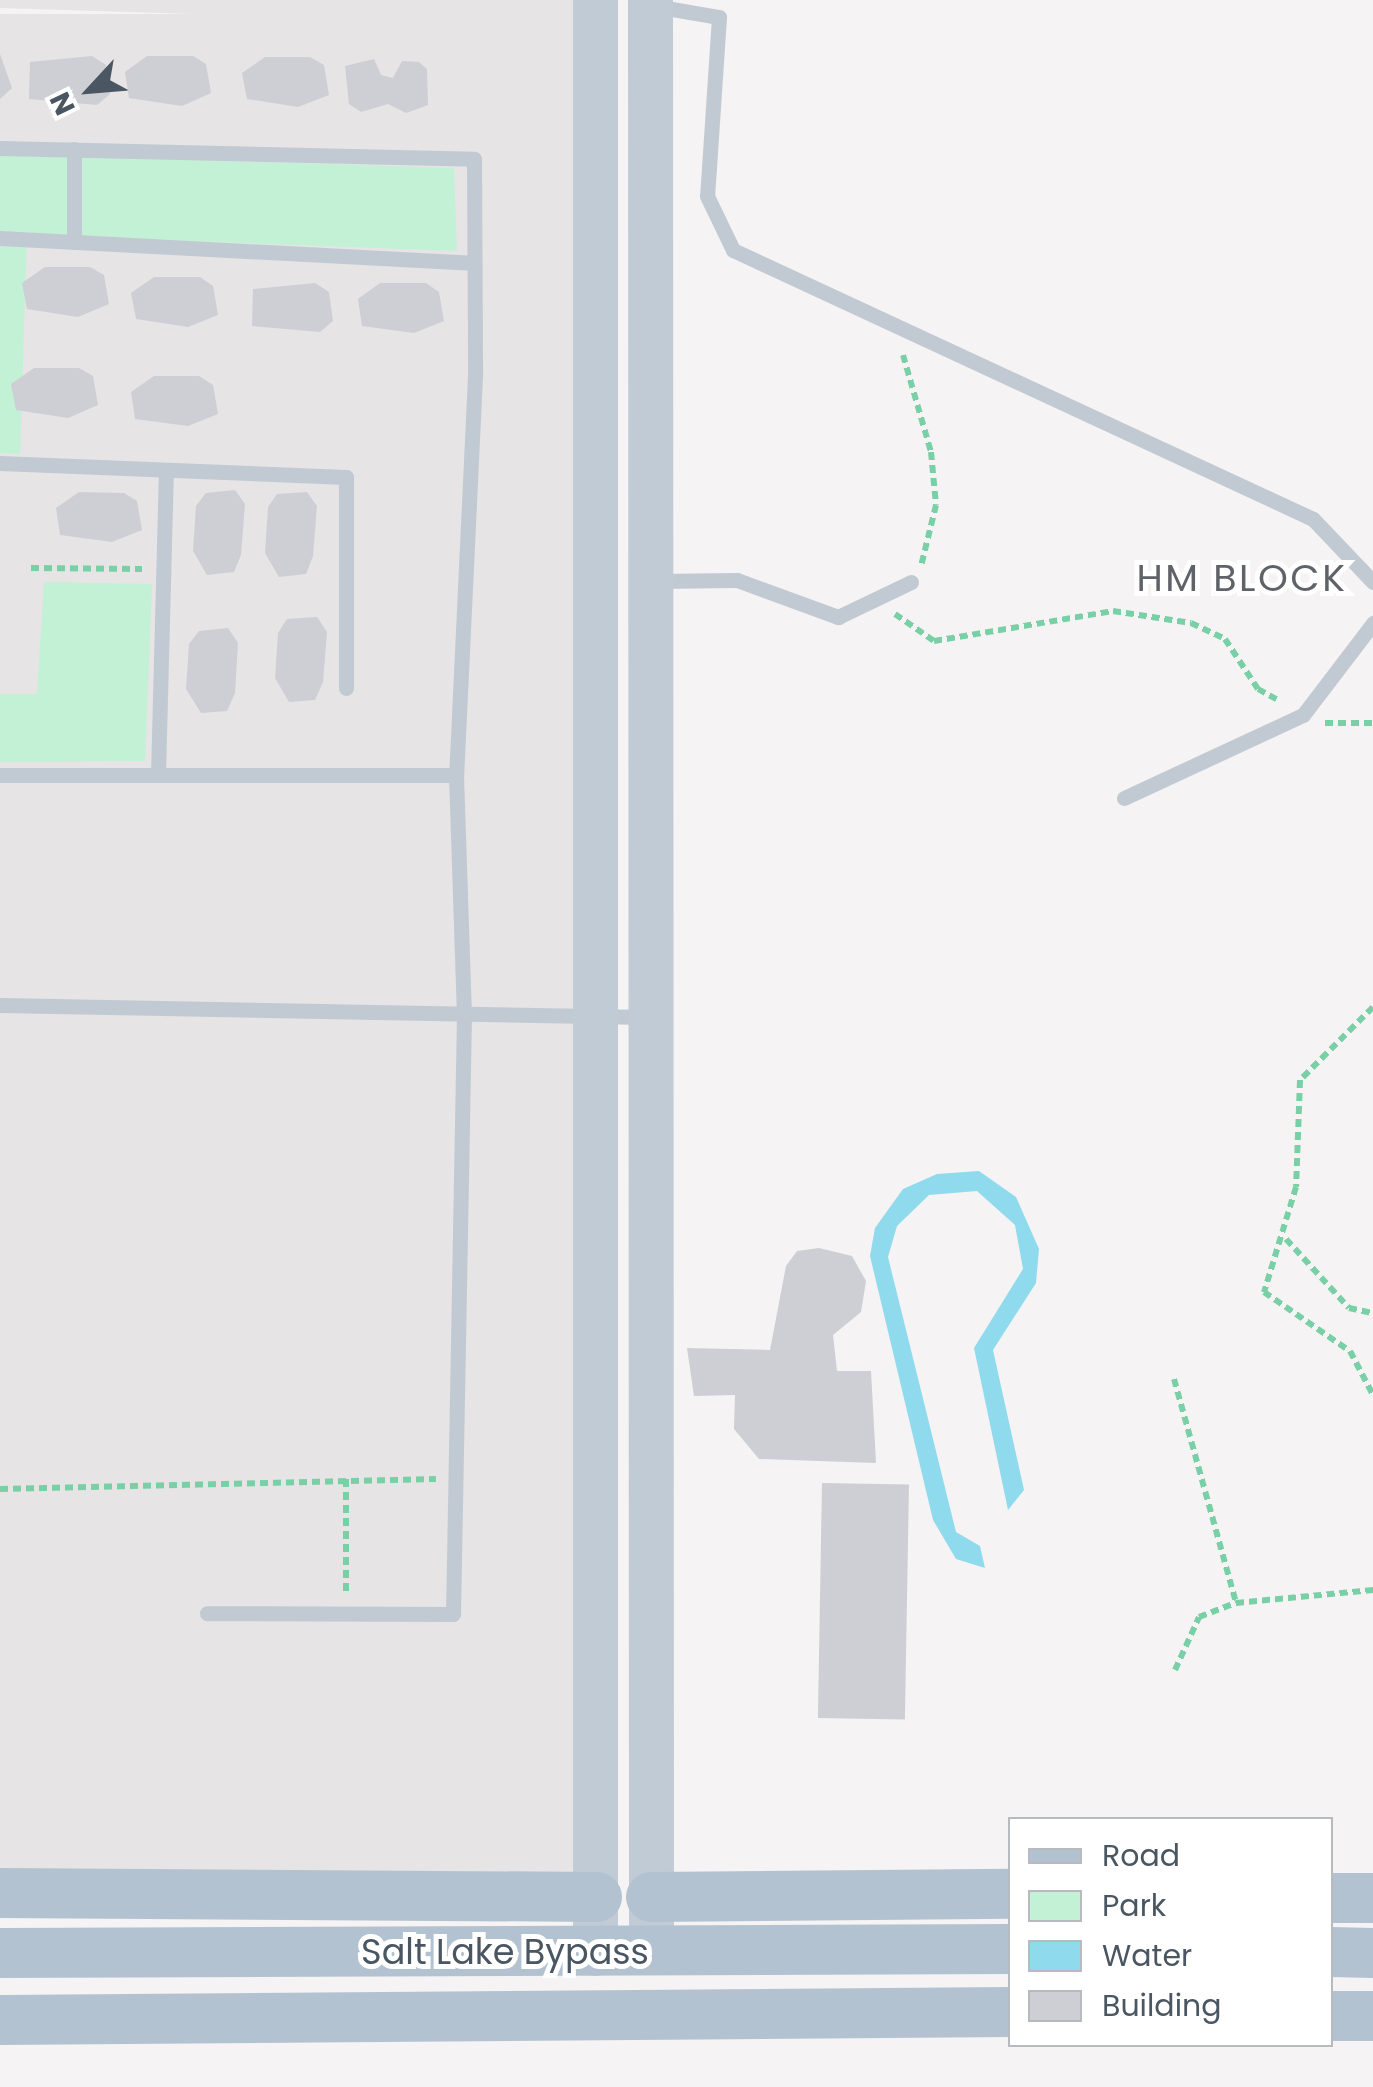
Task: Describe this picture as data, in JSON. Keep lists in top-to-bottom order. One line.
{"streets":{"main road":["Salt Lake Bypass"]},"districts":["HM BLOCK"],"legend":["Road","Park","Water","Building"],"north":"bottom left"}
